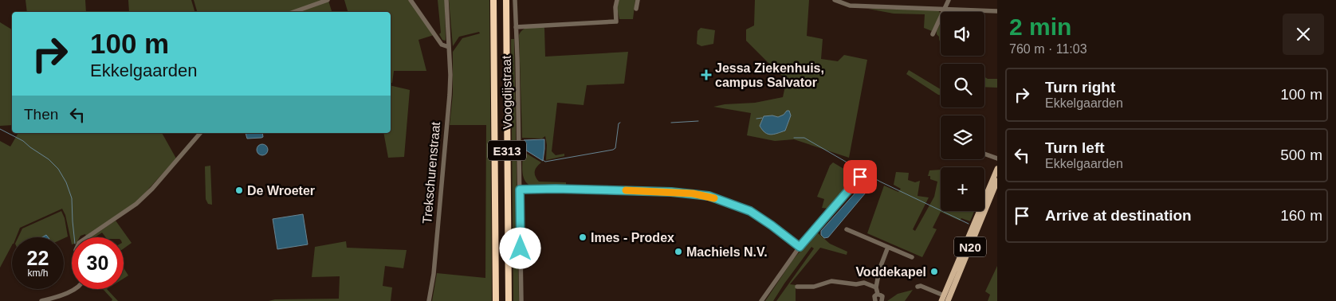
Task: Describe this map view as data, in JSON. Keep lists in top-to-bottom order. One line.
{"streets":{"highway":["E313"],"main road":["N20"],"street":["Voogdijstraat","Trekschurenstraat"]},"places":{"health":["Jessa Ziekenhuis, campus Salvator"],"other":["De Wroeter","Imes - Prodex","Machiels N.V.","Voddekapel"]},"page":{"heading":["2 min","760 m · 11:03"],"map_buttons":"+","turn":["100 m","Ekkelgaarden"],"list":[{"name":"Turn right","note":"Ekkelgaarden","value":"100 m"},{"name":"Turn left","note":"Ekkelgaarden","value":"500 m"},{"name":"Arrive at destination","value":"160 m"}],"then":"Then","speed":"22 km/h","limit":"30"}}
